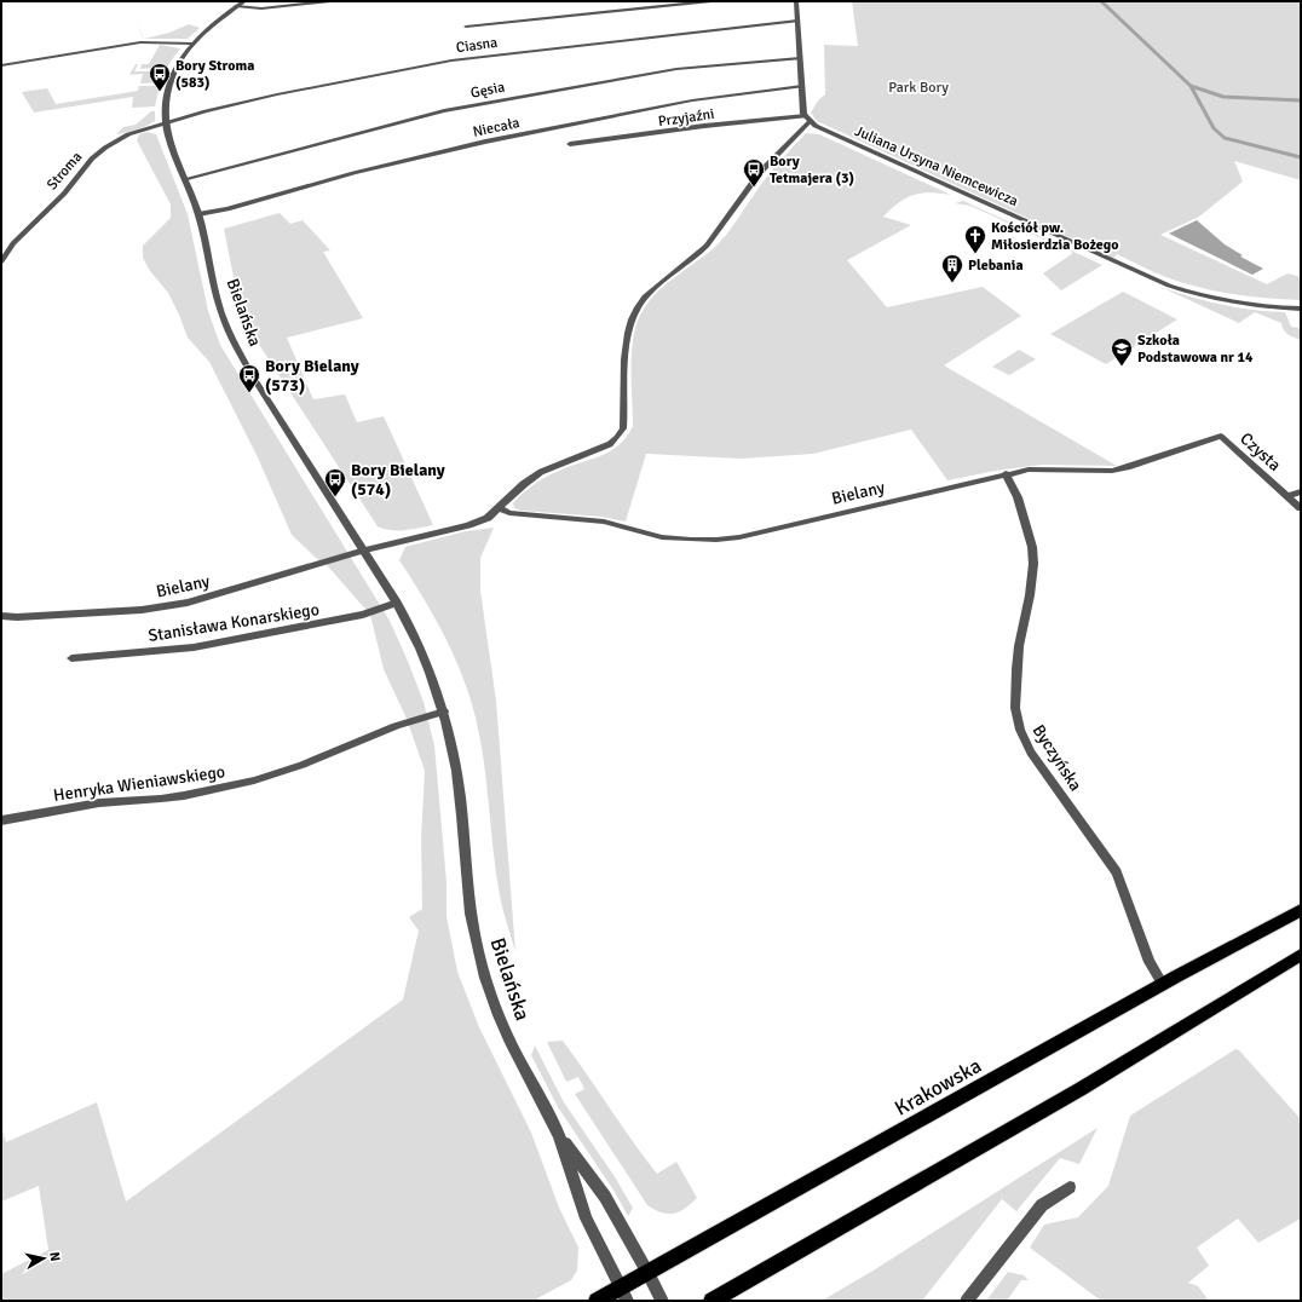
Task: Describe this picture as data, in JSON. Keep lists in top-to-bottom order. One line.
{"streets":{"main road":["Krakowska"],"street":["Ciasna","Gęsia","Przyjaźni","Niecała","Juliana Ursyna Niemcewicza","Stroma","Bielańska","Czysta","Bielany","Stanisława Konarskiego","Byczyńska","Henryka Wieniawskiego"]},"crossings":[["Ciasna","Stroma"],["Ciasna","Bielańska"],["Gęsia","Bielańska"],["Przyjaźni","Juliana Ursyna Niemcewicza"],["Przyjaźni","Bielany"],["Niecała","Bielańska"],["Juliana Ursyna Niemcewicza","Bielany"],["Stroma","Bielańska"],["Bielańska","Bielany"],["Bielańska","Stanisława Konarskiego"],["Bielańska","Henryka Wieniawskiego"],["Bielańska","Krakowska"],["Czysta","Bielany"],["Bielany","Byczyńska"],["Byczyńska","Krakowska"]],"parks":["Park Bory"],"places":{"bus stop":["Bory Stroma (583)","Bory Tetmajera (3)","Bory Bielany (573)","Bory Bielany (574)"],"church":["Kościół pw. Miłosierdzia Bożego"],"building":["Plebania"],"school or university":["Szkoła Podstawowa nr 14"]},"north":"right"}
